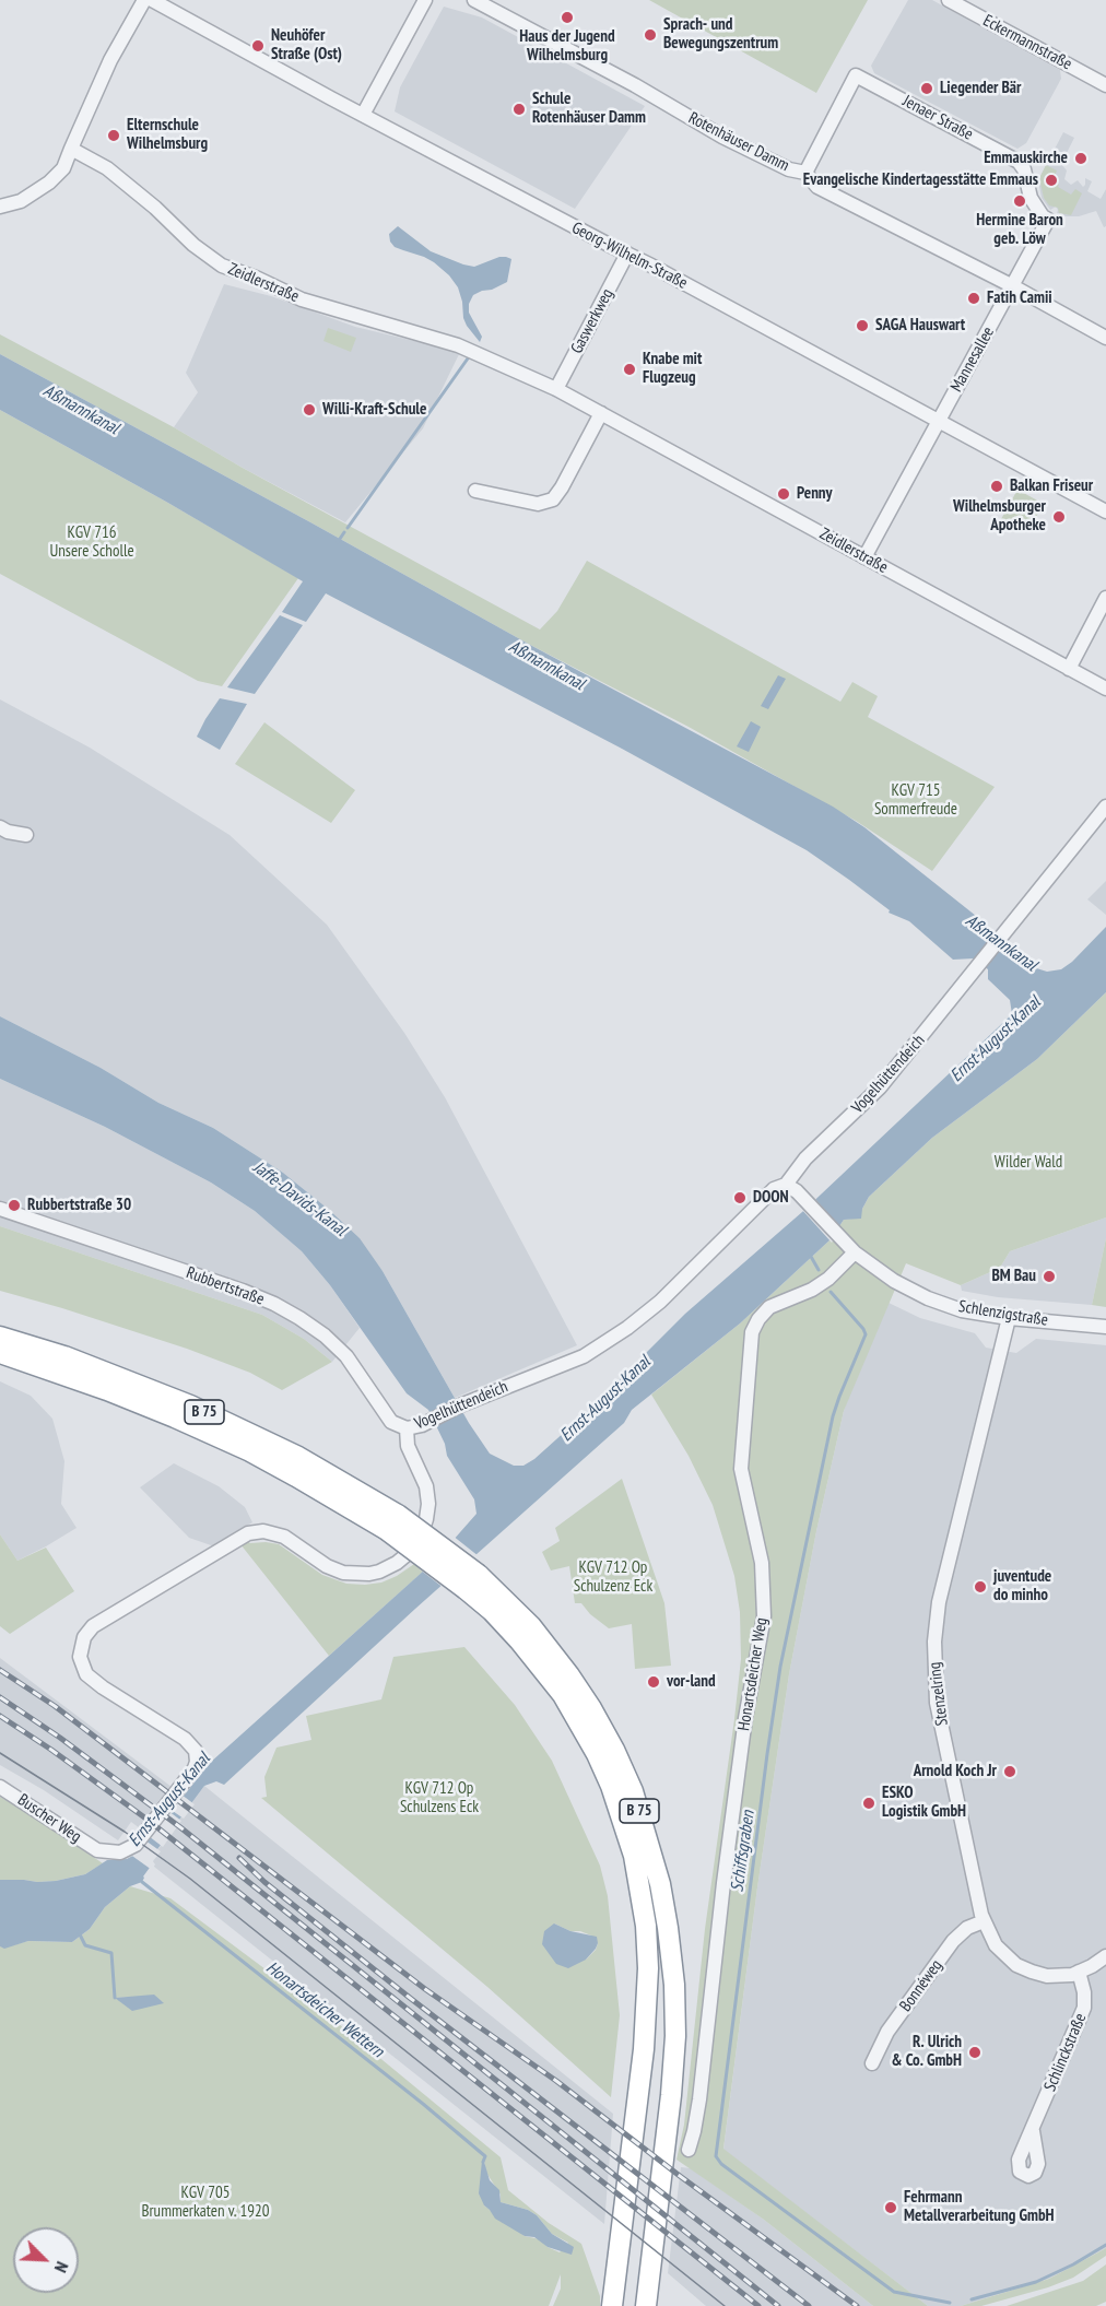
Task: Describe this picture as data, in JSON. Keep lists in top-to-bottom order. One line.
{"streets":{"highway":["B 75"],"street":["Eckermannstraße","Jenaer Straße","Rotenhäuser Damm","Georg-Wilhelm-Straße","Zeidlerstraße","Gaswerkweg","Mannesallee","Vogelhüttendeich","Rubbertstraße","Schlenzigstraße","Honartsdeicher Weg","Stenzelring","Buscher Weg","Bonnéweg","Schlinckstraße"]},"crossings":[["Jenaer Straße","Rotenhäuser Damm"],["Jenaer Straße","Mannesallee"],["Rotenhäuser Damm","Mannesallee"],["Georg-Wilhelm-Straße","Gaswerkweg"],["Georg-Wilhelm-Straße","Mannesallee"],["Zeidlerstraße","Gaswerkweg"],["Zeidlerstraße","Mannesallee"],["Vogelhüttendeich","Rubbertstraße"],["Vogelhüttendeich","Schlenzigstraße"],["Vogelhüttendeich","Buscher Weg"],["Schlenzigstraße","Honartsdeicher Weg"],["Schlenzigstraße","Stenzelring"],["Stenzelring","Bonnéweg"],["Stenzelring","Schlinckstraße"]],"water":["Aßmannkanal","Ernst-August-Kanal","Jaffe-Davids-Kanal","Schiffsgraben","Honartsdeicher Wettern"],"parks":["KGV 716 Unsere Scholle","KGV 715 Sommerfreude","Wilder Wald","KGV 712 Op Schulzenz Eck","KGV 712 Op Schulzens Eck","KGV 705 Brummerkaten v. 1920"],"places":["Haus der Jugend Wilhelmsburg","Sprach- und Bewegungszentrum","Neuhöfer Straße (Ost)","Liegender Bär","Schule Rotenhäuser Damm","Elternschule Wilhelmsburg","Emmauskirche","Evangelische Kindertagesstätte Emmaus","Hermine Baron geb. Löw","Fatih Camii","SAGA Hauswart","Knabe mit Flugzeug","Willi-Kraft-Schule","Balkan Friseur","Penny","Wilhelmsburger Apotheke","DOON","Rubbertstraße 30","BM Bau","juventude do minho","vor-land","Arnold Koch Jr","ESKO Logistik GmbH","R. Ulrich & Co. GmbH","Fehrmann Metallverarbeitung GmbH"],"north":"bottom right"}
